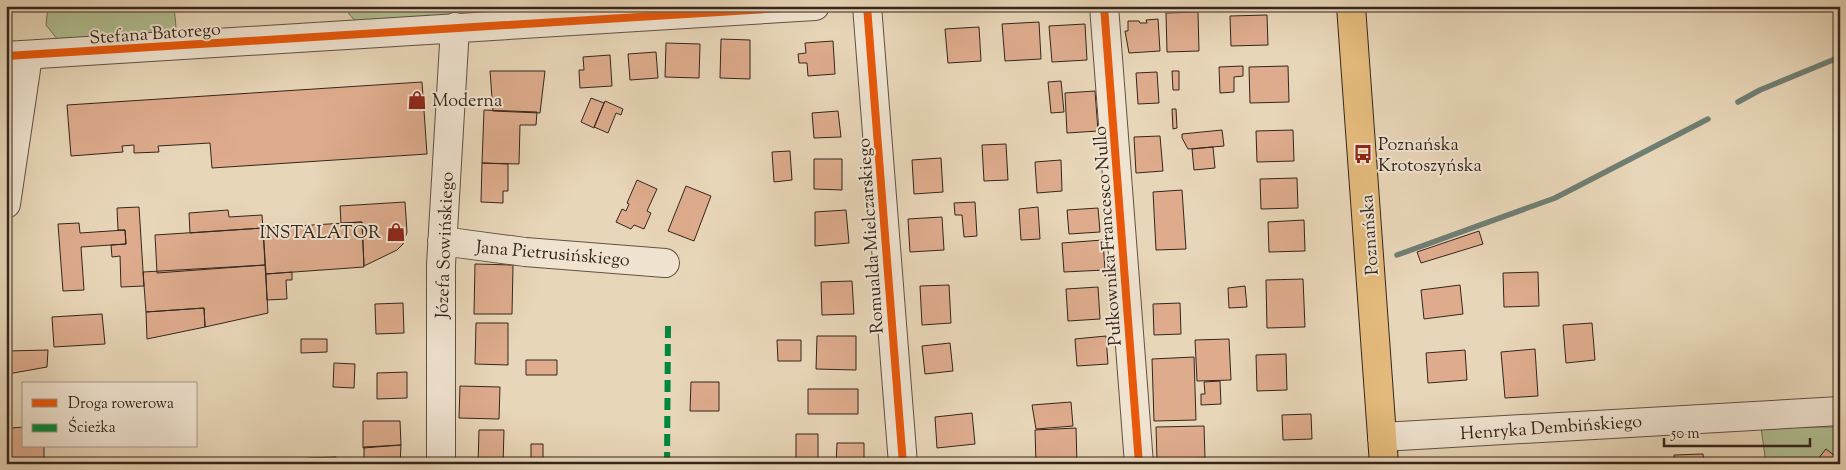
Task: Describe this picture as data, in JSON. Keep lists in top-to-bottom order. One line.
{"streets":{"main road":["Poznańska"],"street":["Stefana Batorego","Romualda Mielczarskiego","Pułkownika Francesco Nullo","Józefa Sowińskiego","Jana Pietrusińskiego","Henryka Dembińskiego"]},"crossings":[["Stefana Batorego","Józefa Sowińskiego"],["Poznańska","Henryka Dembińskiego"],["Józefa Sowińskiego","Jana Pietrusińskiego"]],"places":{"shop":["Moderna","INSTALATOR"],"bus stop":["Poznańska Krotoszyńska"]},"legend":["Droga rowerowa","Ścieżka"],"scale_bar":"50 m"}
